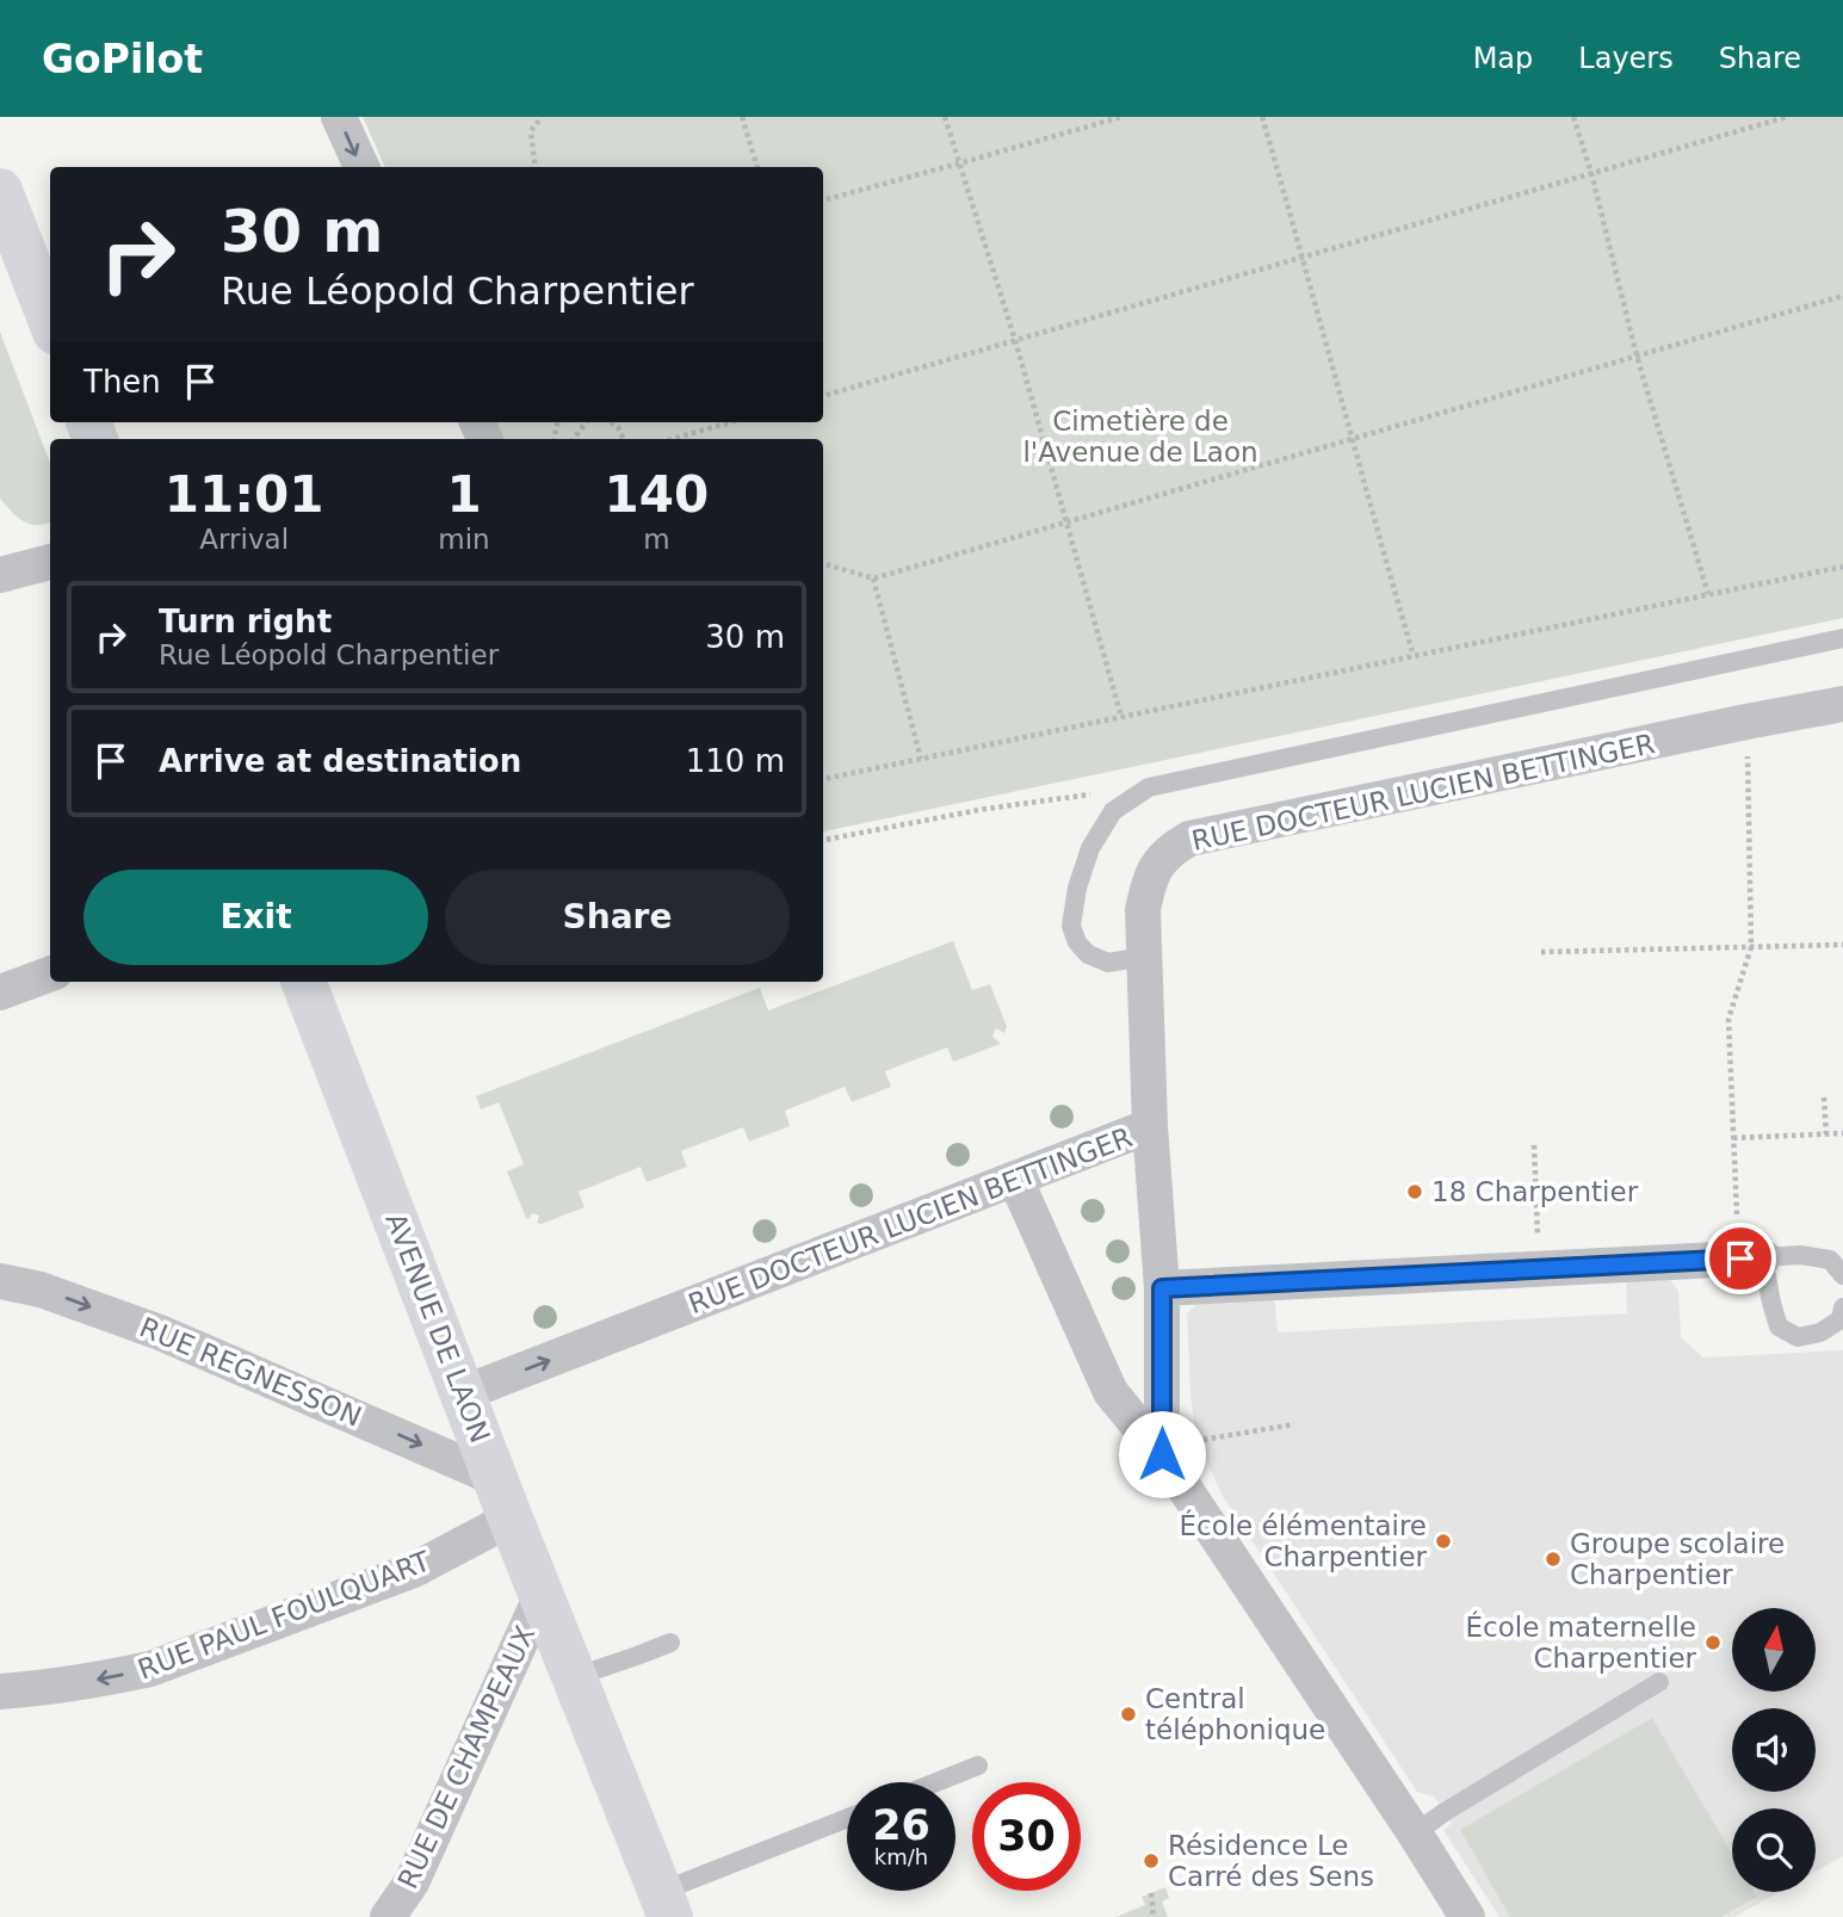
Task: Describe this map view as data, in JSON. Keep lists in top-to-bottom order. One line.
{"streets":{"main road":["AVENUE DE LAON"],"street":["RUE DOCTEUR LUCIEN BETTINGER","RUE REGNESSON","RUE PAUL FOULQUART","RUE DE CHAMPEAUX"]},"crossings":[["RUE DOCTEUR LUCIEN BETTINGER","AVENUE DE LAON"],["AVENUE DE LAON","RUE REGNESSON"],["AVENUE DE LAON","RUE PAUL FOULQUART"],["AVENUE DE LAON","RUE DE CHAMPEAUX"],["RUE REGNESSON","RUE PAUL FOULQUART"]],"one_way":["RUE REGNESSON","RUE PAUL FOULQUART"],"parks":["Cimetière de l'Avenue de Laon"],"places":["18 Charpentier","École élémentaire Charpentier","Groupe scolaire Charpentier","École maternelle Charpentier","Central téléphonique","Résidence Le Carré des Sens"],"north":"top","page":{"header":"GoPilot","nav":["Map","Layers","Share"],"turn":["30 m","Rue Léopold Charpentier"],"then":"Then","eta":["11:01","Arrival","1","min","140","m"],"list":[{"name":"Turn right","note":"Rue Léopold Charpentier","value":"30 m"},{"name":"Arrive at destination","value":"110 m"}],"buttons":["Exit","Share"],"speed":"26 km/h","limit":"30"}}
